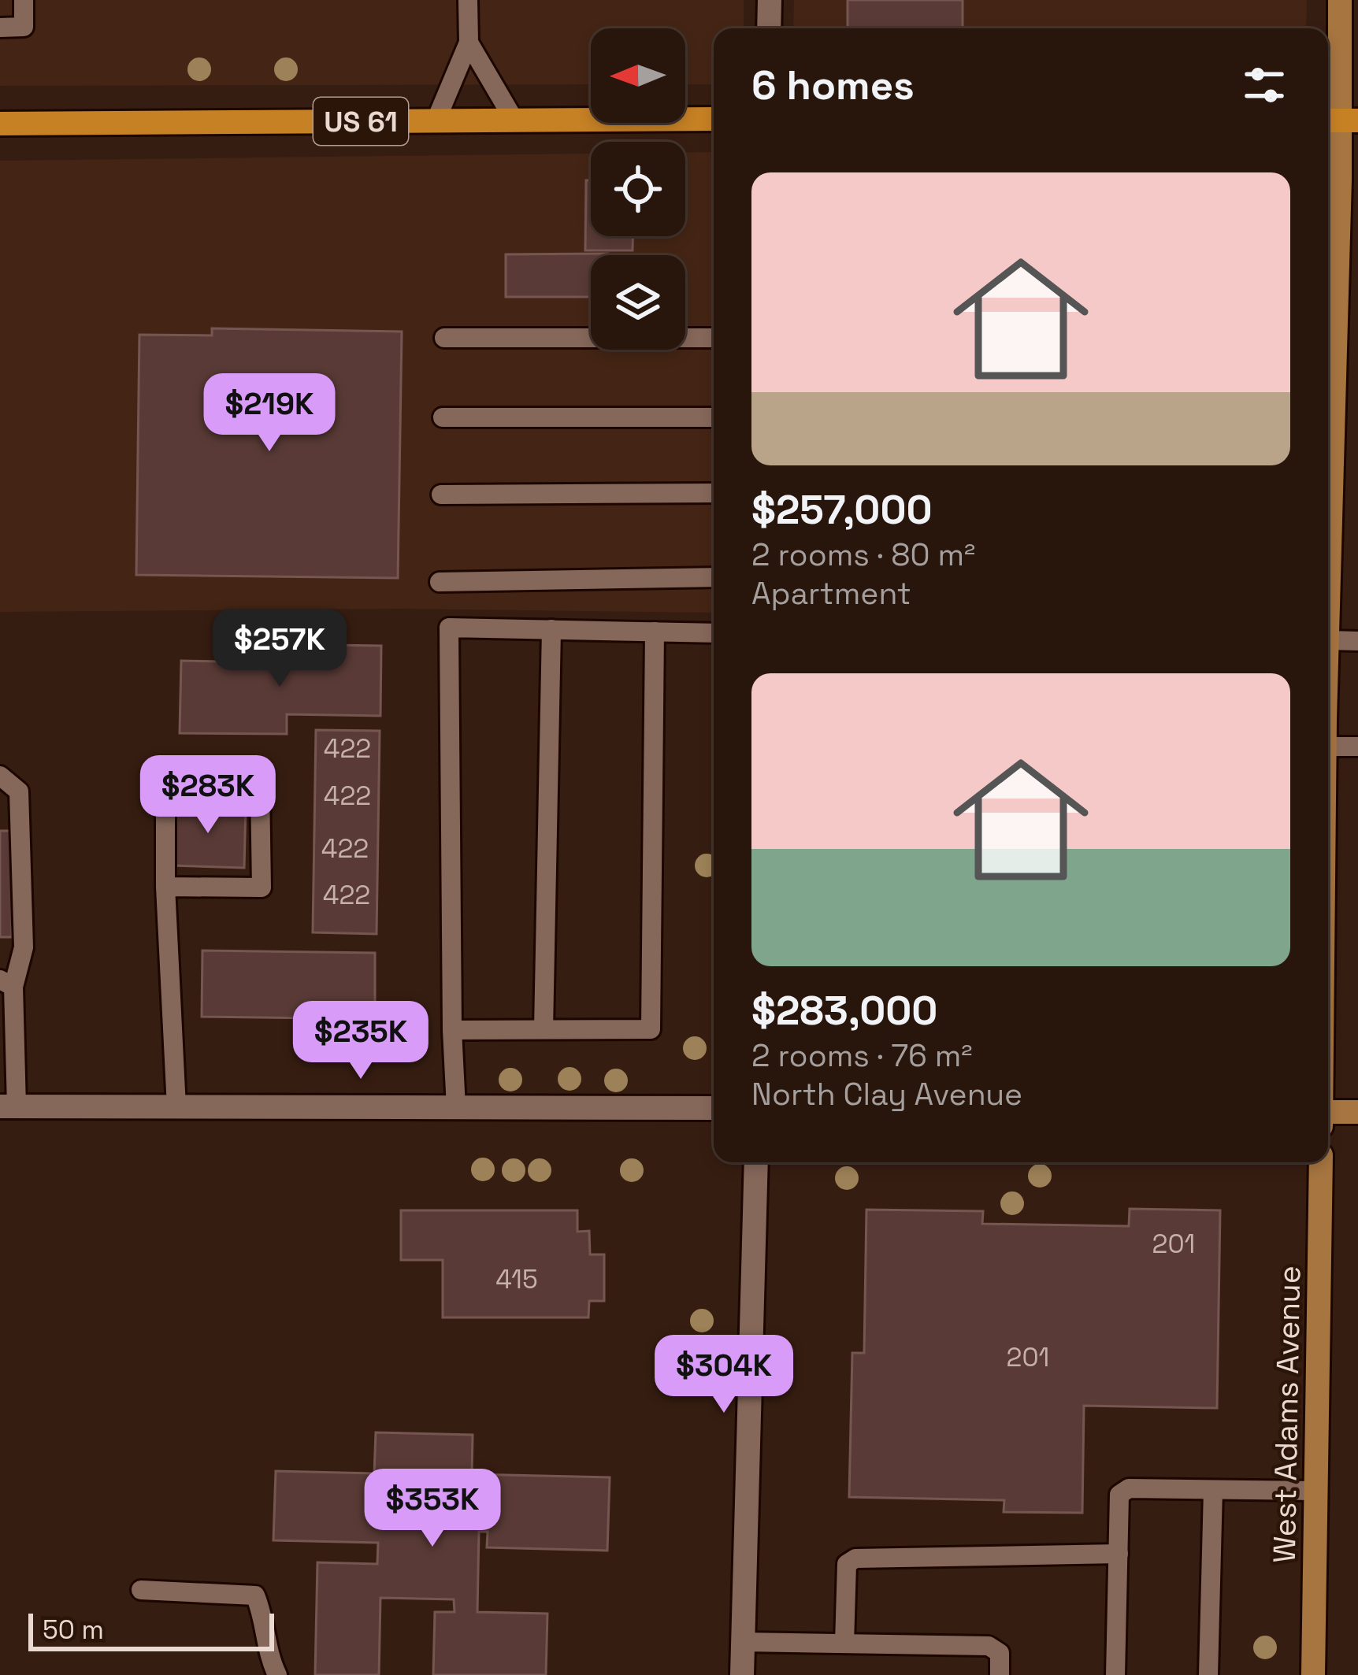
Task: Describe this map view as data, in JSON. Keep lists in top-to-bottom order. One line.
{"streets":{"main road":["US 61","West Adams Avenue"]},"house_numbers":["422","422","422","422","201","415","201"],"scale_bar":"50 m","north":"left","page":{"heading":"6 homes","list":[{"name":"$257,000","note":"2 rooms · 80 m² · Apartment"},{"name":"$283,000","note":"2 rooms · 76 m² · North Clay Avenue"}],"price":["$219K","$257K","$283K","$235K","$304K","$353K"],"scale":"50 m"}}
